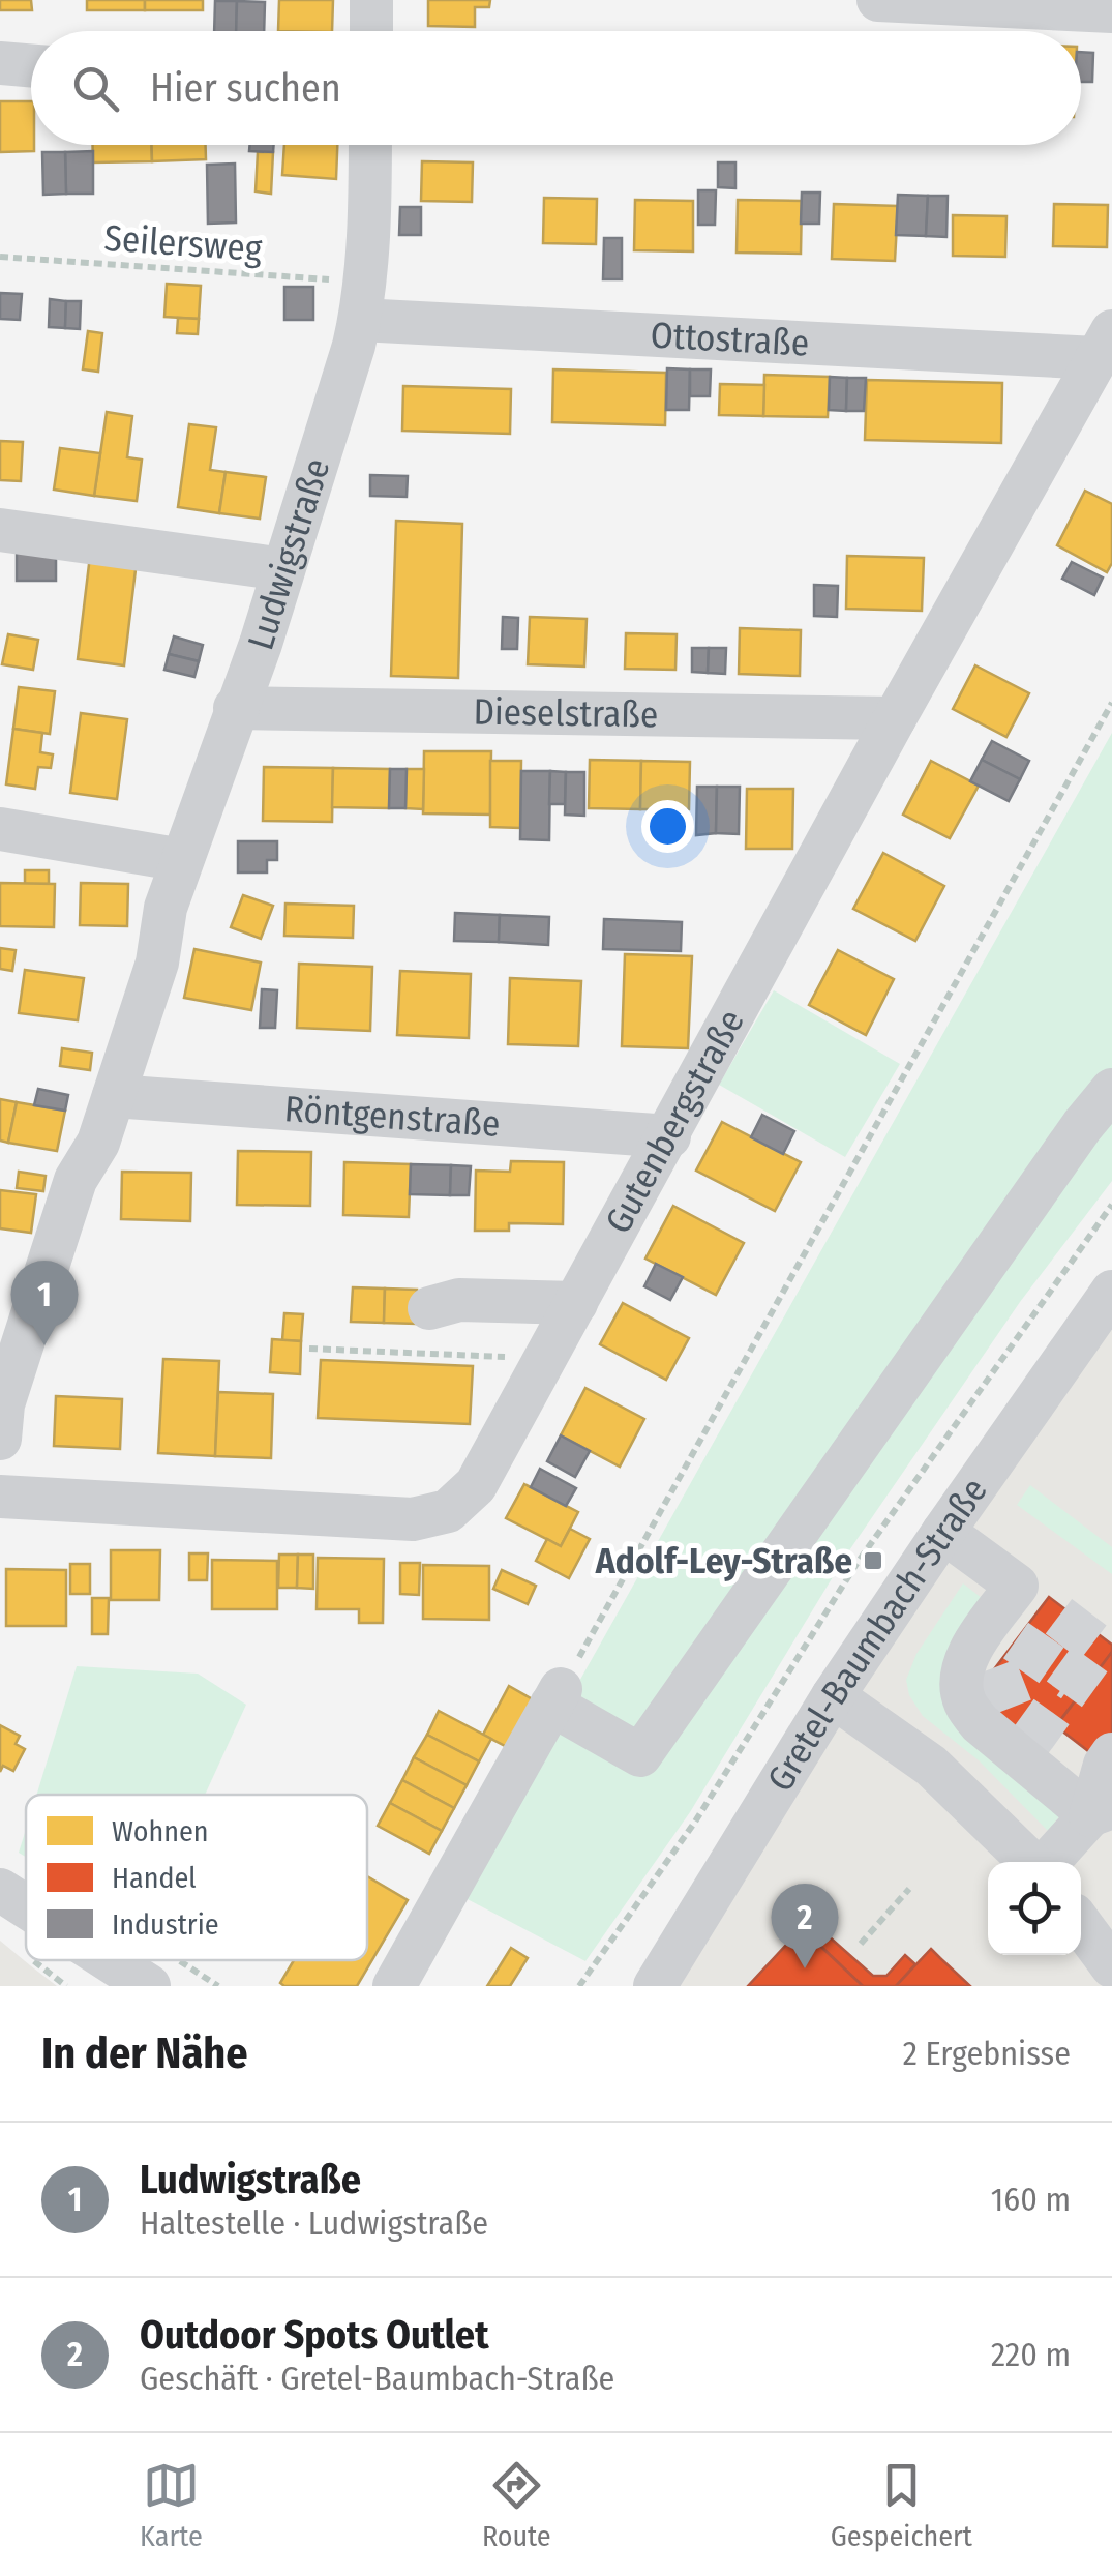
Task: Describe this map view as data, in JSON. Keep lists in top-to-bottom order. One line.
{"streets":{"street":["Ottostraße","Ludwigstraße","Dieselstraße","Röntgenstraße","Gutenbergstraße","Gretel-Baumbach-Straße"],"path":["Seilersweg"]},"crossings":[["Seilersweg","Ottostraße"],["Seilersweg","Ludwigstraße"],["Ottostraße","Ludwigstraße"],["Ottostraße","Gutenbergstraße"],["Ludwigstraße","Dieselstraße"],["Ludwigstraße","Röntgenstraße"],["Dieselstraße","Gutenbergstraße"],["Röntgenstraße","Gutenbergstraße"]],"places":{"transit":["Adolf-Ley-Straße"]},"legend":["Wohnen","Handel","Industrie"],"page":{"search":"Hier suchen","pins":["1","2"],"heading":["In der Nähe","2 Ergebnisse"],"list":[{"mark":"1","name":"Ludwigstraße","note":"Haltestelle · Ludwigstraße","value":"160 m"},{"mark":"2","name":"Outdoor Spots Outlet","note":"Geschäft · Gretel-Baumbach-Straße","value":"220 m"}],"nav":["Karte","Route","Gespeichert"]}}
